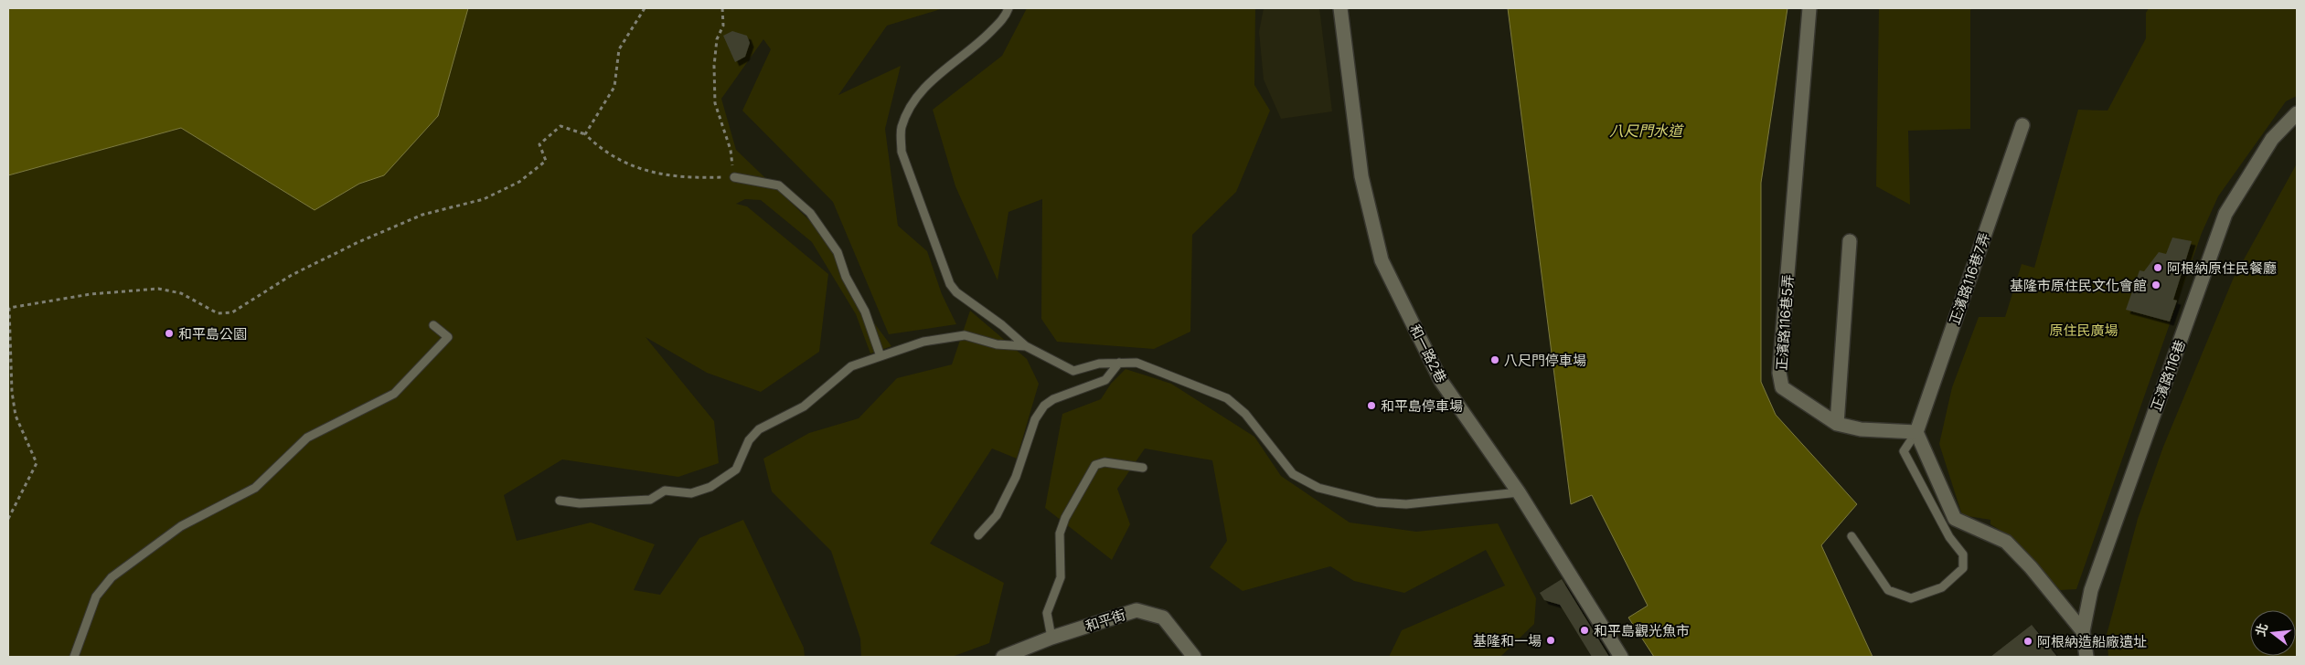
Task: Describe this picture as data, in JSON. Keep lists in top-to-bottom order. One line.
{"streets":{"street":["正濱路116巷7弄","正濱路116巷5弄","和一路2巷","正濱路116巷","和平街"]},"crossings":[["正濱路116巷7弄","正濱路116巷5弄"]],"water":["八尺門水道"],"parks":["原住民廣場"],"places":["阿根納原住民餐廳","基隆市原住民文化會館","和平島公園","八尺門停車場","和平島停車場","和平島觀光魚市","基隆和一場","阿根納造船廠遺址"],"north":"left"}
